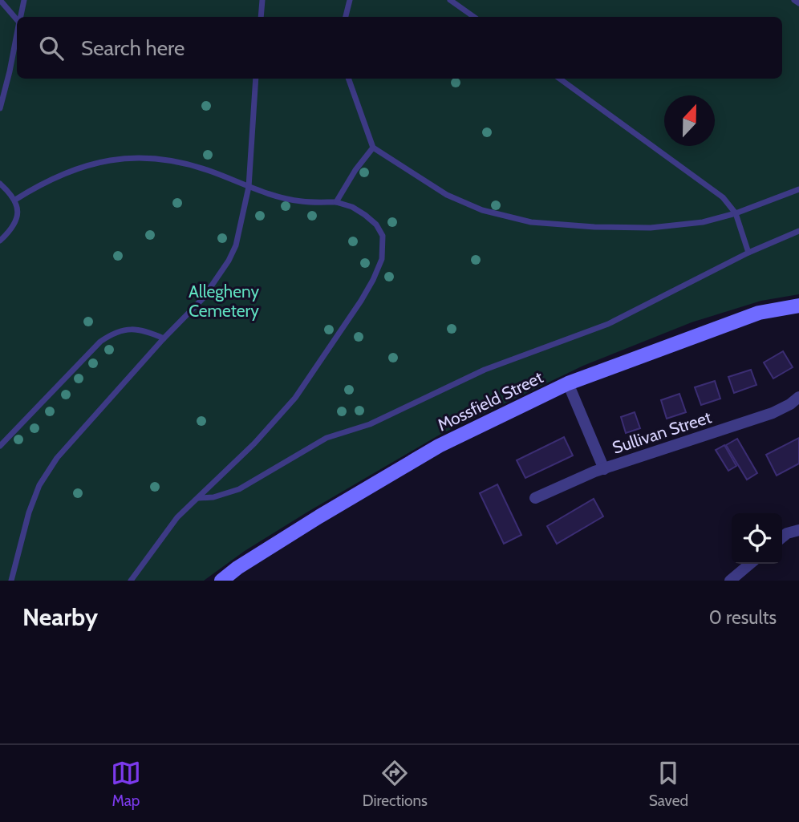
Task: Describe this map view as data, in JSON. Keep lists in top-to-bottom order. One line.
{"streets":{"street":["Mossfield Street","Sullivan Street"]},"parks":["Allegheny Cemetery"],"north":"top","page":{"search":"Search here","heading":["Nearby","0 results"],"nav":["Map","Directions","Saved"]}}
